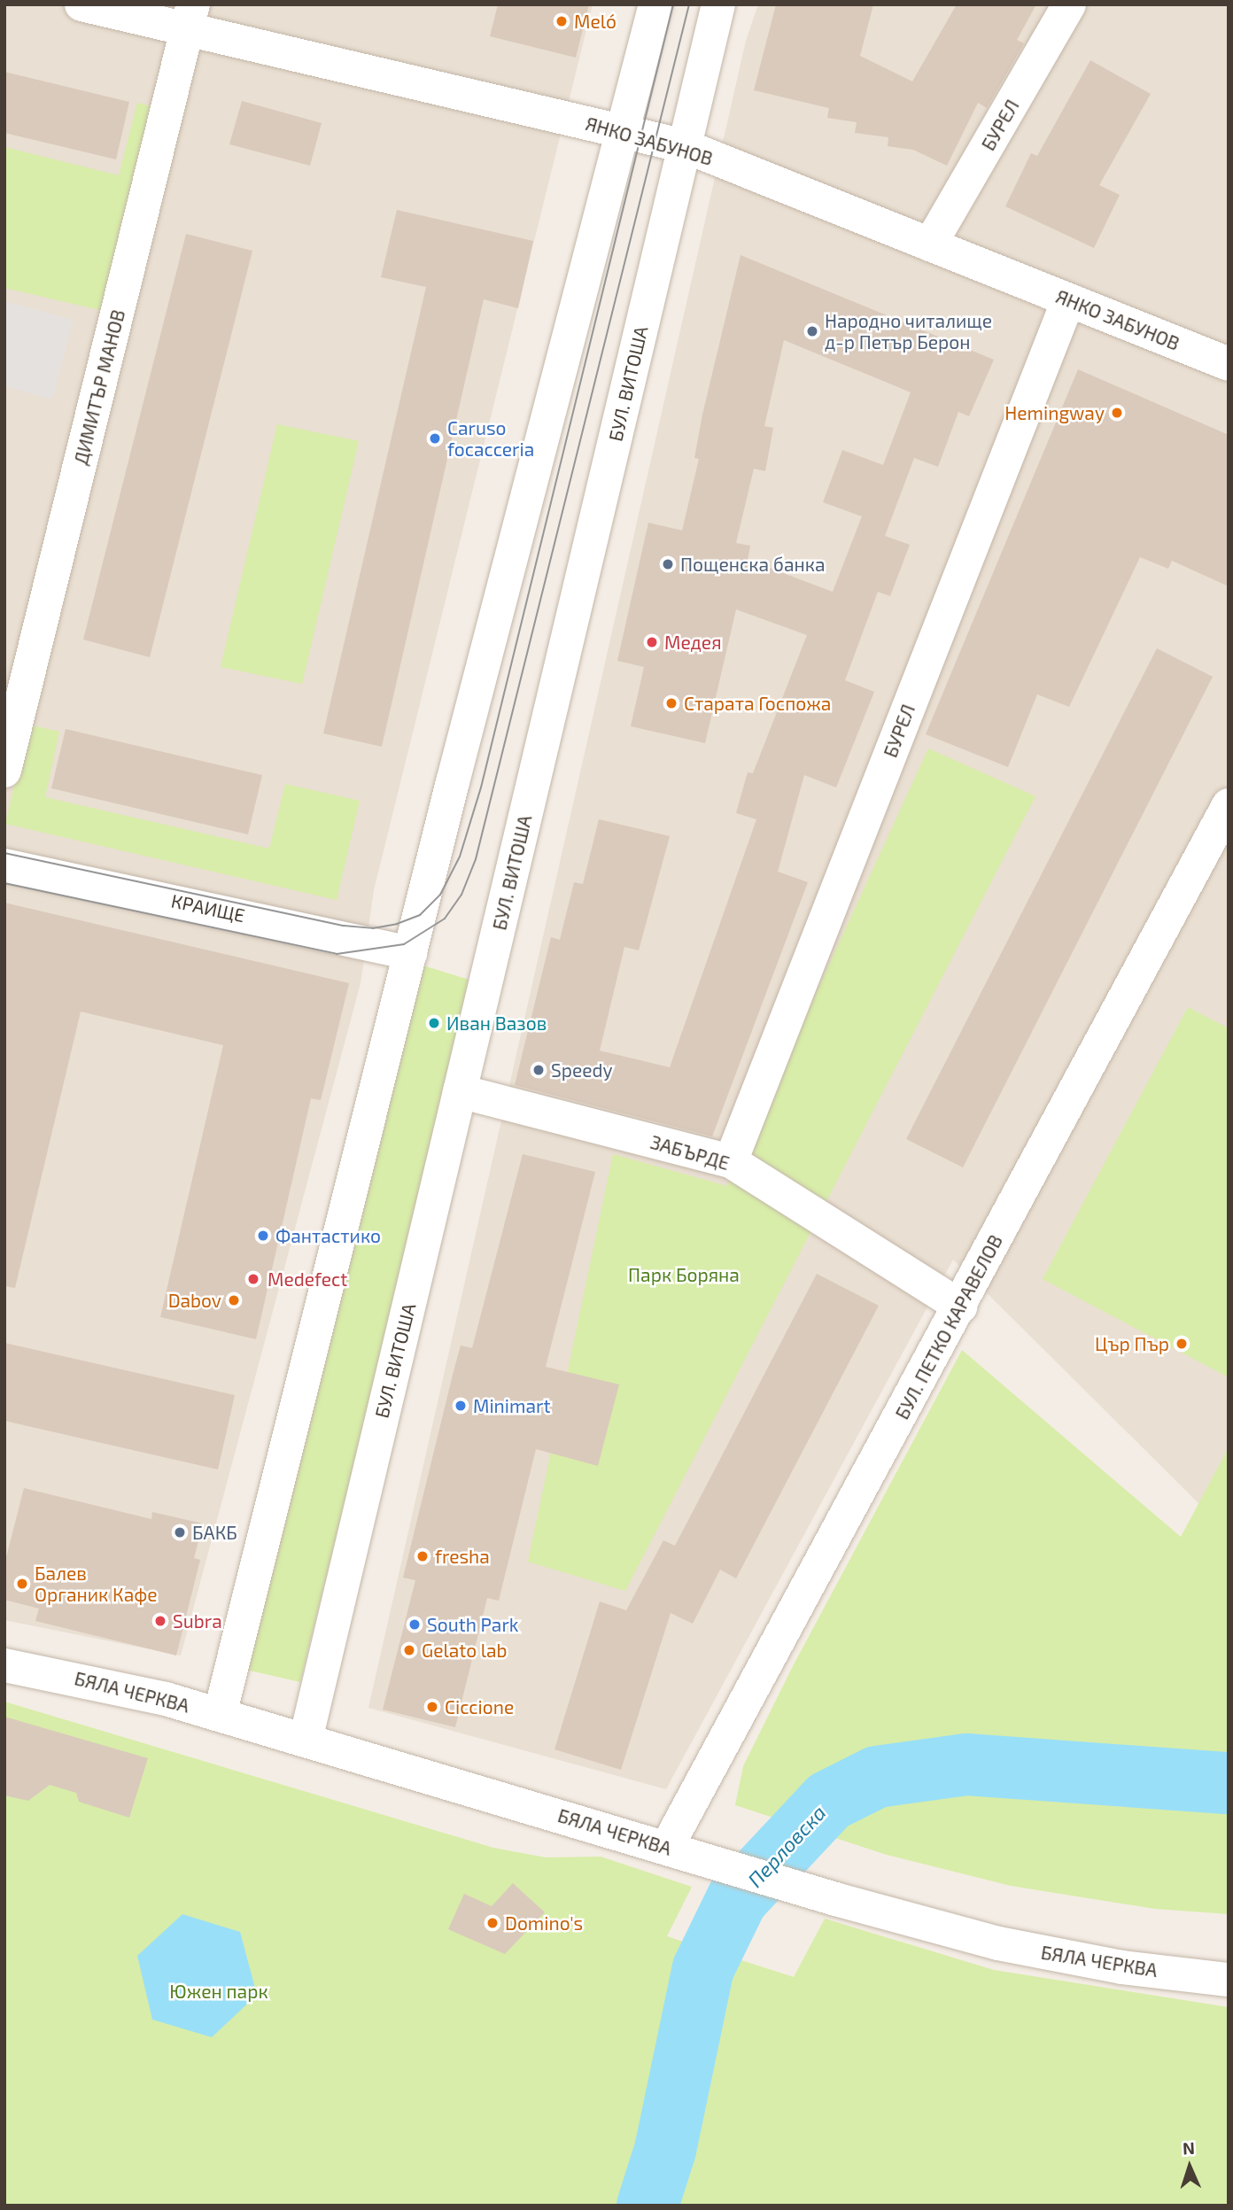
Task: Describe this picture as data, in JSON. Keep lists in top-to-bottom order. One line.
{"streets":{"street":["БУРЕЛ","ЯНКО ЗАБУНОВ","БУЛ. ВИТОША","ДИМИТЪР МАНОВ","КРАИЩЕ","ЗАБЪРДЕ","БУЛ. ПЕТКО КАРАВЕЛОВ","БЯЛА ЧЕРКВА"]},"crossings":[["БУРЕЛ","ЯНКО ЗАБУНОВ"],["БУРЕЛ","ЗАБЪРДЕ"],["ЯНКО ЗАБУНОВ","БУЛ. ВИТОША"],["ЯНКО ЗАБУНОВ","ДИМИТЪР МАНОВ"],["БУЛ. ВИТОША","ЗАБЪРДЕ"],["БУЛ. ВИТОША","БЯЛА ЧЕРКВА"],["ЗАБЪРДЕ","БУЛ. ПЕТКО КАРАВЕЛОВ"],["БУЛ. ПЕТКО КАРАВЕЛОВ","БЯЛА ЧЕРКВА"]],"water":["Перловска"],"parks":["Парк Боряна","Южен парк"],"places":["Meló","Народно читалище д-р Петър Берон","Hemingway","Caruso focacceria","Пощенска банка","Медея","Старата Госпожа","Иван Вазов","Speedy","Фантастико","Medefect","Dabov","Цър Пър","Minimart","БАКБ","fresha","Балев Органик Кафе","Subra","South Park","Gelato lab","Ciccione","Domino's"],"north":"top"}
